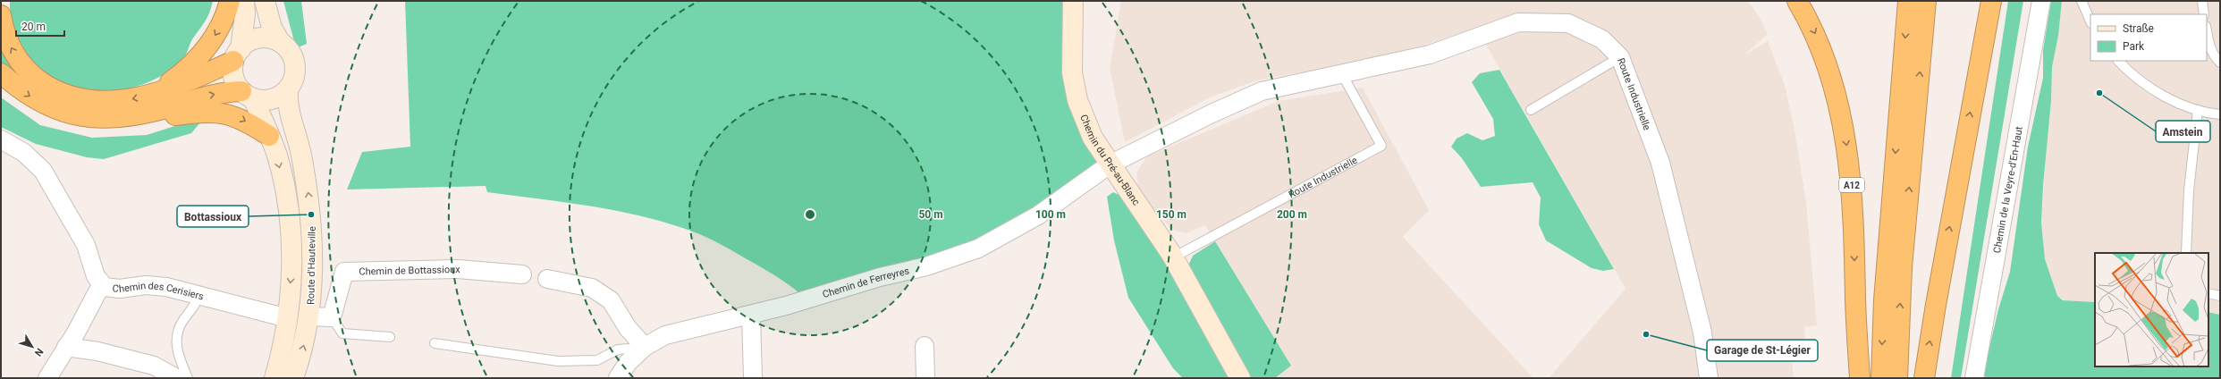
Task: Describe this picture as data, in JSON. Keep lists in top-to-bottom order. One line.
{"streets":{"highway":["A12"],"main road":["Chemin du Pré-au-Blanc","Route d'Hauteville"],"street":["Route Industrielle","Chemin de la Veyre-d'En-Haut","Chemin de Bottassioux","Chemin de Ferreyres","Chemin des Cerisiers"]},"crossings":[["Route Industrielle","Chemin du Pré-au-Blanc"],["Route Industrielle","Chemin de Ferreyres"],["Chemin du Pré-au-Blanc","Chemin de Ferreyres"],["Route d'Hauteville","Chemin des Cerisiers"]],"places":["Amstein","Bottassioux","Garage de St-Légier"],"legend":["Straße","Park"],"scale_bar":"20 m","north":"bottom right","rings":["50 m","100 m","150 m","200 m"]}
